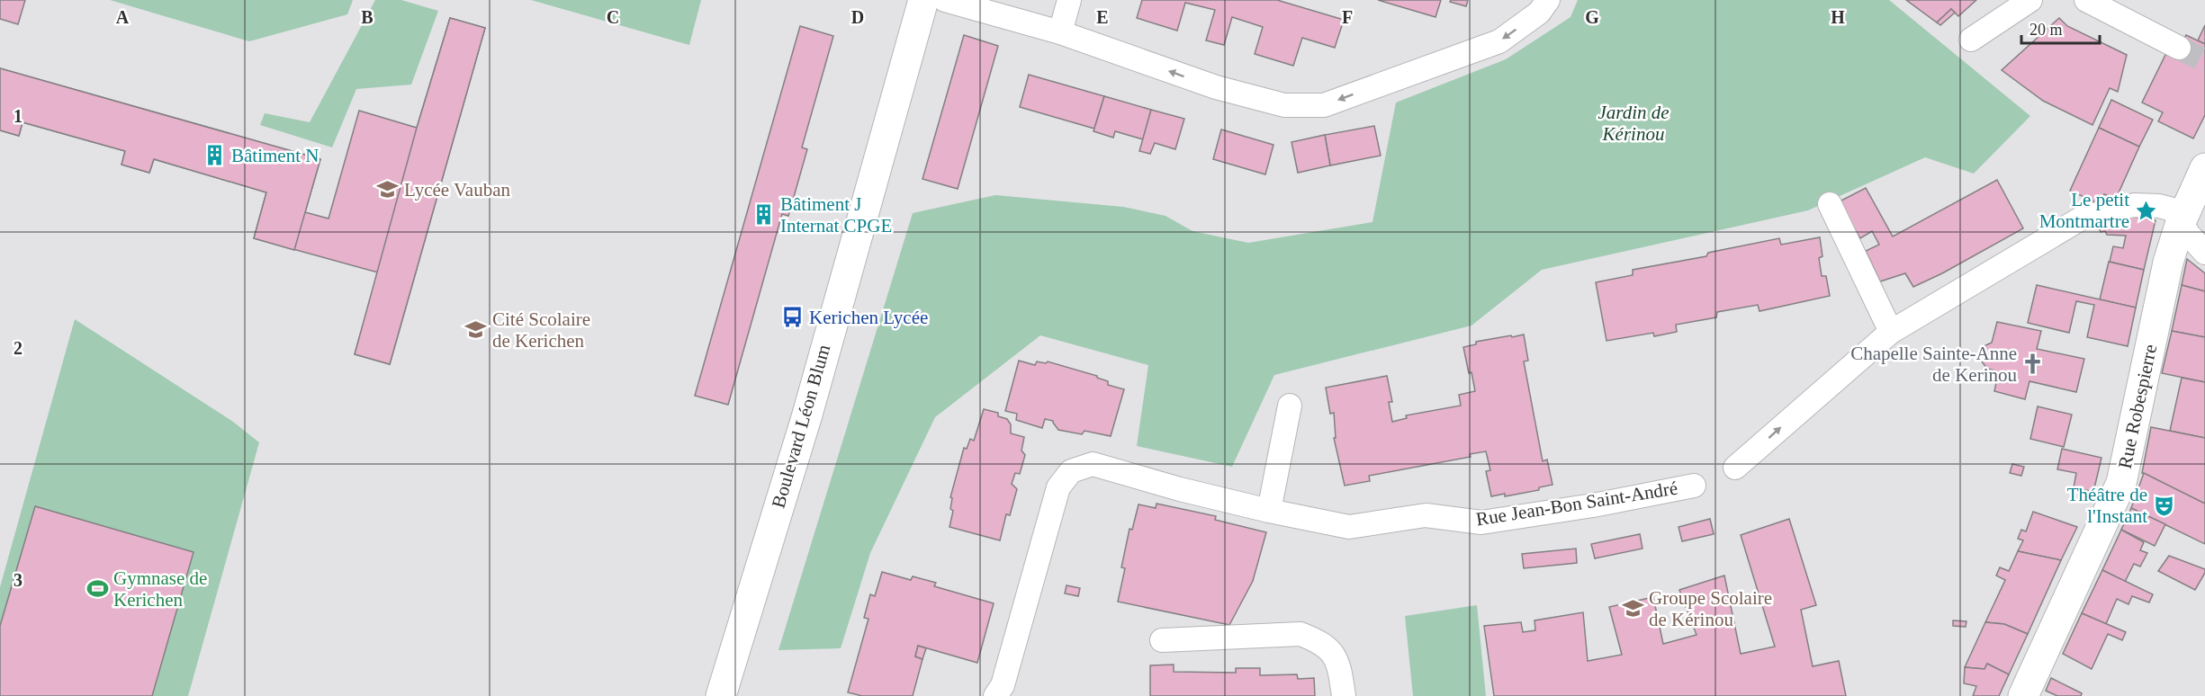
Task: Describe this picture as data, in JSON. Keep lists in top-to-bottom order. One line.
{"streets":{"main road":["Rue Robespierre","Boulevard Léon Blum"],"street":["Rue Jean-Bon Saint-André"]},"parks":["Jardin de Kérinou"],"places":{"building":["Bâtiment N","Bâtiment J Internat CPGE"],"school or university":["Lycée Vauban","Cité Scolaire de Kerichen","Groupe Scolaire de Kérinou"],"place":["Le petit Montmartre"],"bus stop":["Kerichen Lycée"],"church":["Chapelle Sainte-Anne de Kerinou"],"theatre":["Théâtre de l'Instant"],"sports":["Gymnase de Kerichen"]},"scale_bar":"20 m","grid":{"columns":["A","B","C","D","E","F","G","H"],"rows":["1","2","3"]}}
